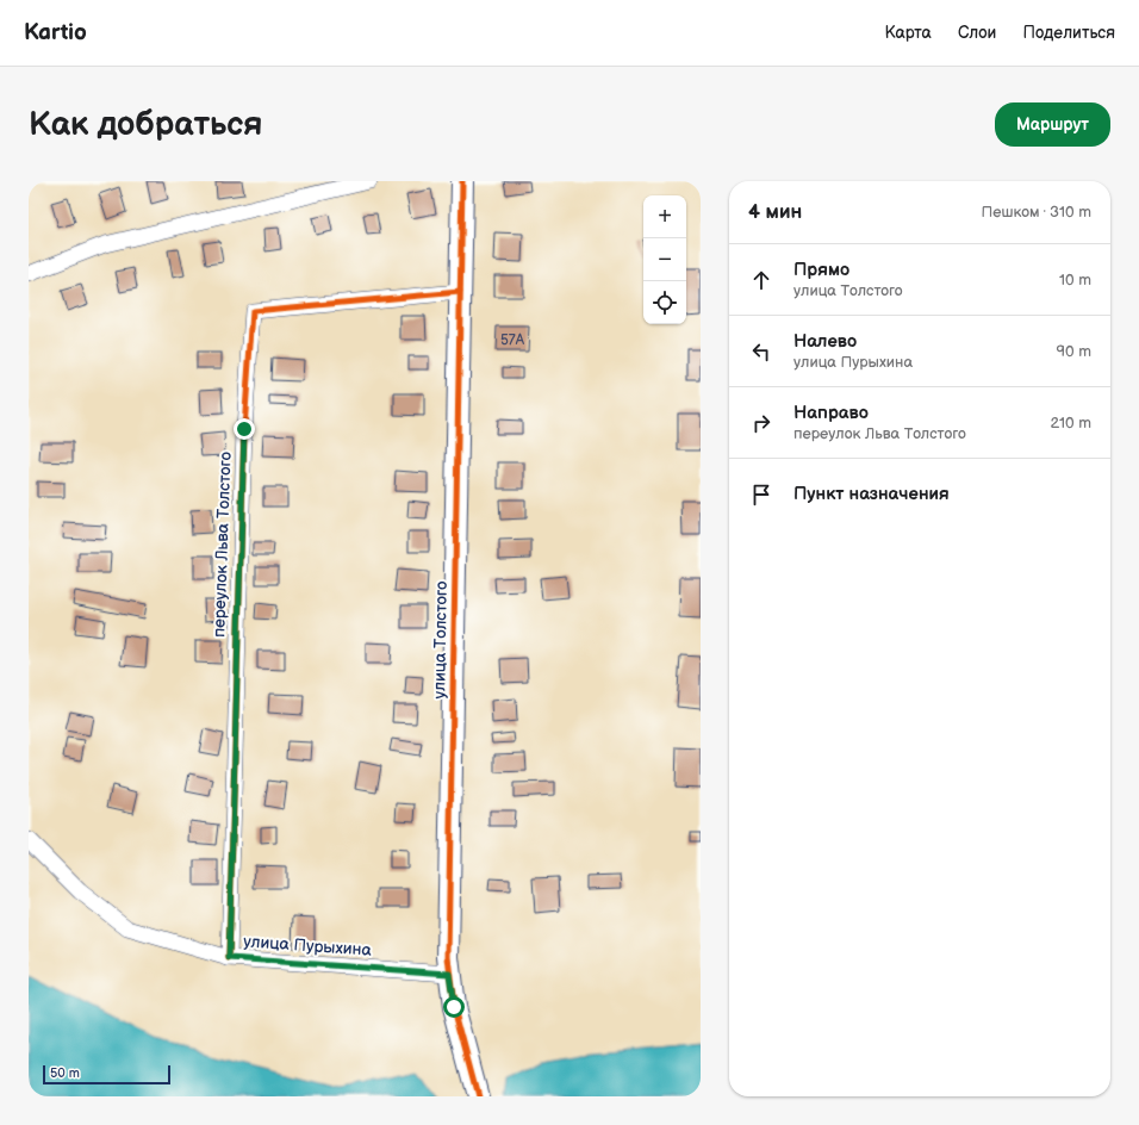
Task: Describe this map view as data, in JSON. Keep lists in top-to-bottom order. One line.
{"streets":{"street":["переулок Льва Толстого","улица Толстого","улица Пурыхина"]},"crossings":[["переулок Льва Толстого","улица Толстого"],["переулок Льва Толстого","улица Пурыхина"],["улица Толстого","улица Пурыхина"]],"house_numbers":["57А"],"scale_bar":"50 m","page":{"header":"Kartio","nav":["Карта","Слои","Поделиться"],"buttons":"Маршрут","title":"Как добраться","heading":["4 мин","Пешком · 310 m"],"map_buttons":["+","−"],"list":[["Прямо","улица Толстого","10 m"],["Налево","улица Пурыхина","90 m"],["Направо","переулок Льва Толстого","210 m"],"Пункт назначения"],"scale":"50 m"}}
